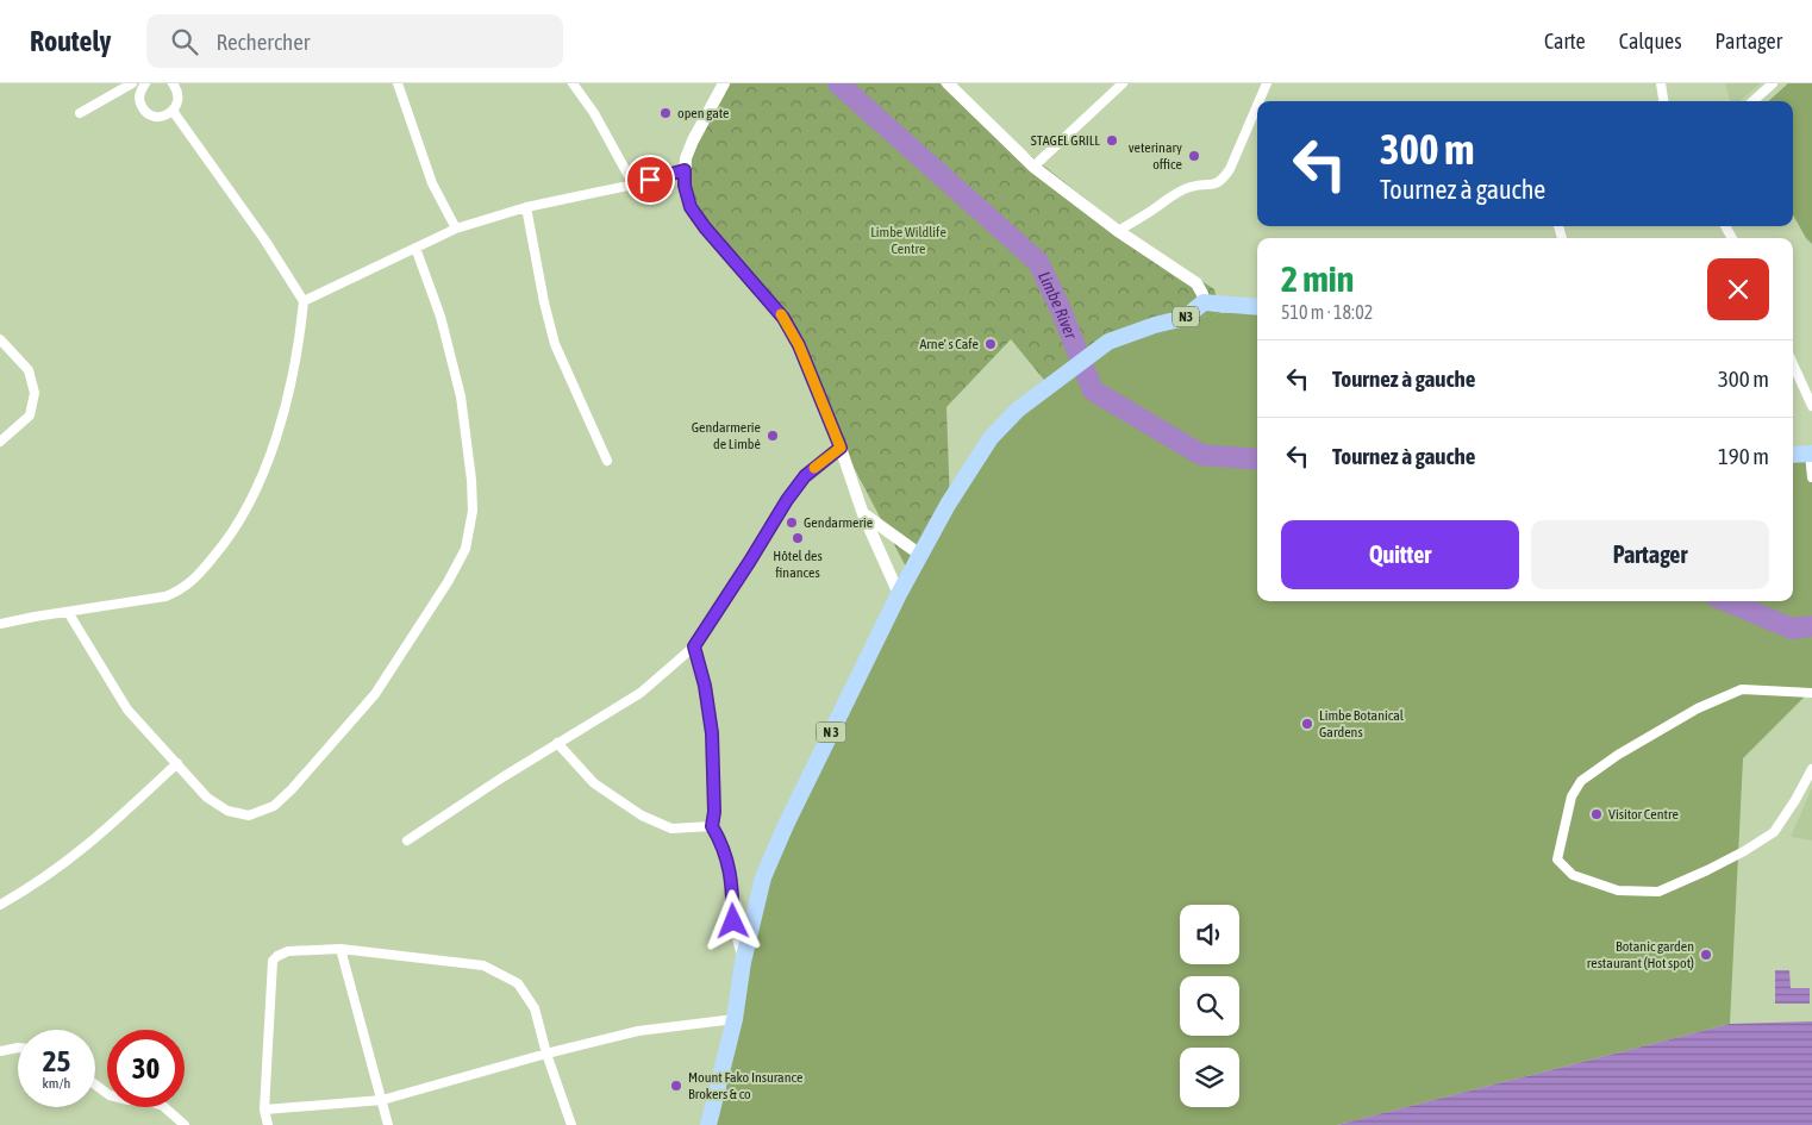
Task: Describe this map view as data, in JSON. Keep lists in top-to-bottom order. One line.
{"streets":{"highway":["N3","N 3"]},"crossings":[["N3","N 3"]],"water":["Limbe River"],"parks":["Limbe Wildlife Centre"],"places":["open gate","STAGEL GRILL","veterinary office","Arne' s Cafe","Gendarmerie de Limbé","Gendarmerie","Hôtel des finances","Limbe Botanical Gardens","Visitor Centre","Botanic garden restaurant (Hot spot)","Mount Fako Insurance Brokers & co"],"page":{"header":"Routely","search":"Rechercher","nav":["Carte","Calques","Partager"],"turn":["300 m","Tournez à gauche"],"heading":["2 min","510 m · 18:02"],"list":[{"name":"Tournez à gauche","value":"300 m"},{"name":"Tournez à gauche","value":"190 m"}],"buttons":["Quitter","Partager"],"speed":"25 km/h","limit":"30"}}
